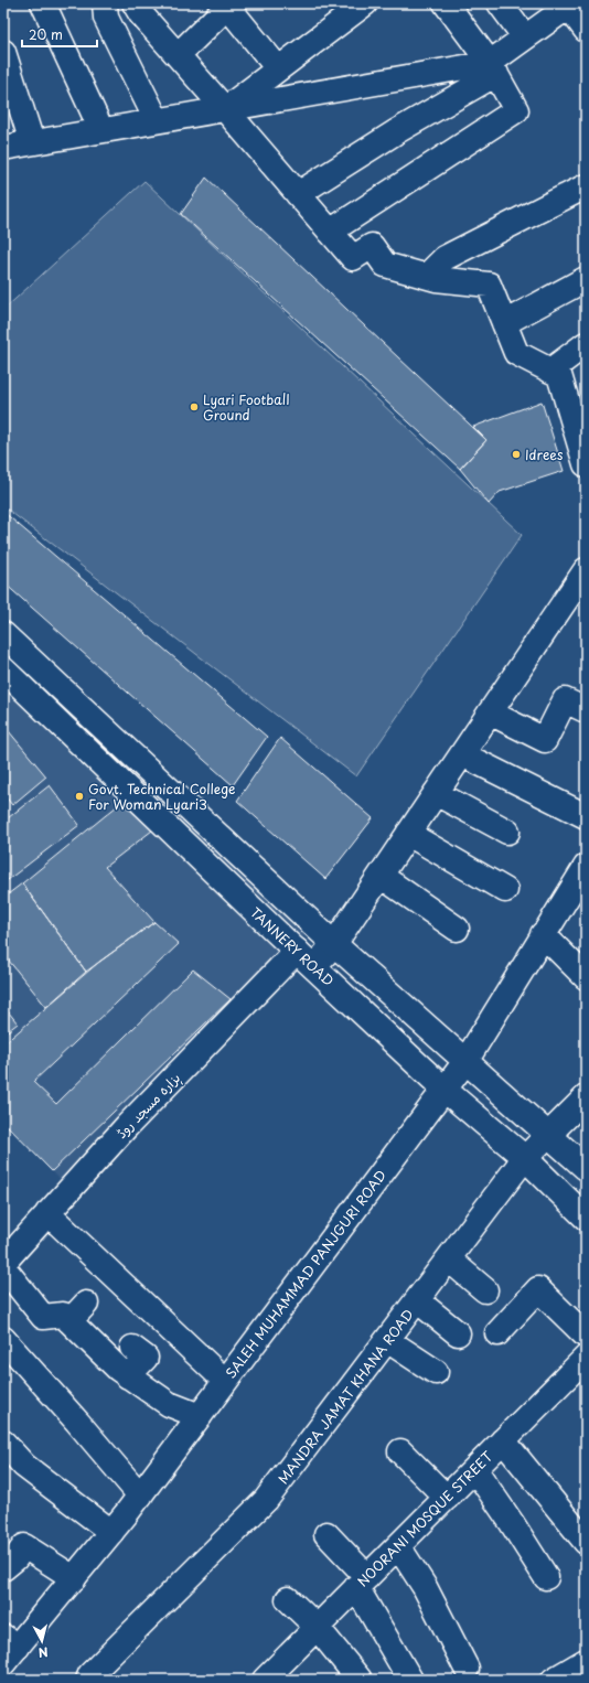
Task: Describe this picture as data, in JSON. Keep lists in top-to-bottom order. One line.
{"streets":{"street":["TANNERY ROAD","ہزارہ مسجد روڈ","SALEH MUHAMMAD PANJGURI ROAD","MANDRA JAMAT KHANA ROAD","NOORANI MOSQUE STREET"]},"crossings":[["TANNERY ROAD","ہزارہ مسجد روڈ"],["TANNERY ROAD","SALEH MUHAMMAD PANJGURI ROAD"],["TANNERY ROAD","MANDRA JAMAT KHANA ROAD"]],"places":["Lyari Football Ground","Idrees","Govt. Technical College For Woman Lyari3"],"scale_bar":"20 m","north":"bottom"}
